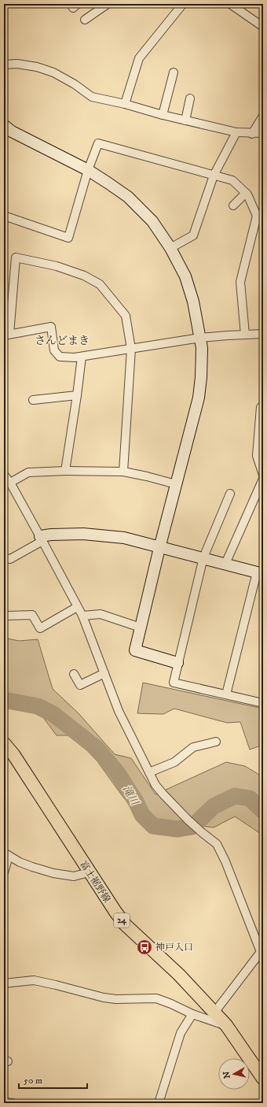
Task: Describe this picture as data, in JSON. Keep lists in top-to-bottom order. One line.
{"streets":{"main road":["富士裾野線","24"]},"districts":["さんどまき"],"water":["滝川"],"places":{"bus stop":["神戸入口"]},"scale_bar":"50 m","north":"left"}
